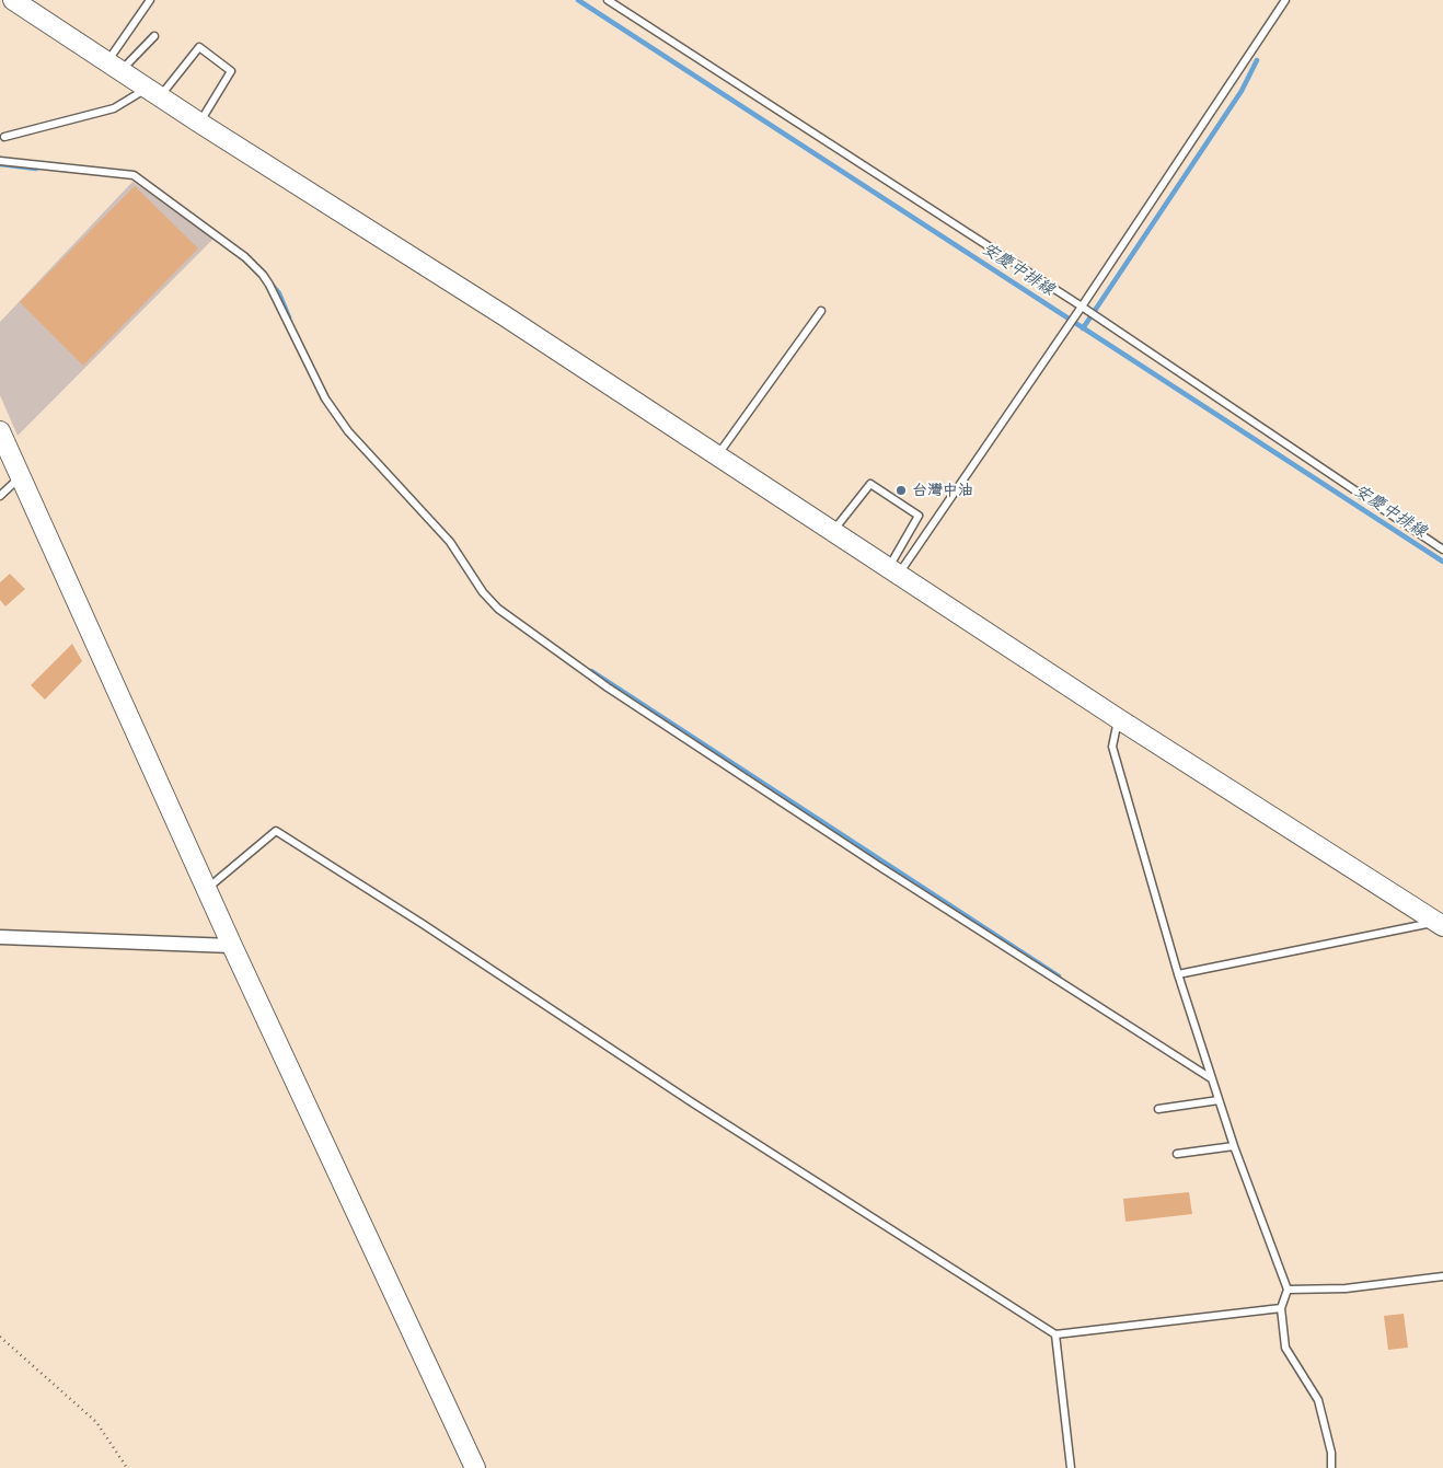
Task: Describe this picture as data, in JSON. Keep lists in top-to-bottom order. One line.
{"water":["安慶中排線"],"places":["台灣中油"]}
